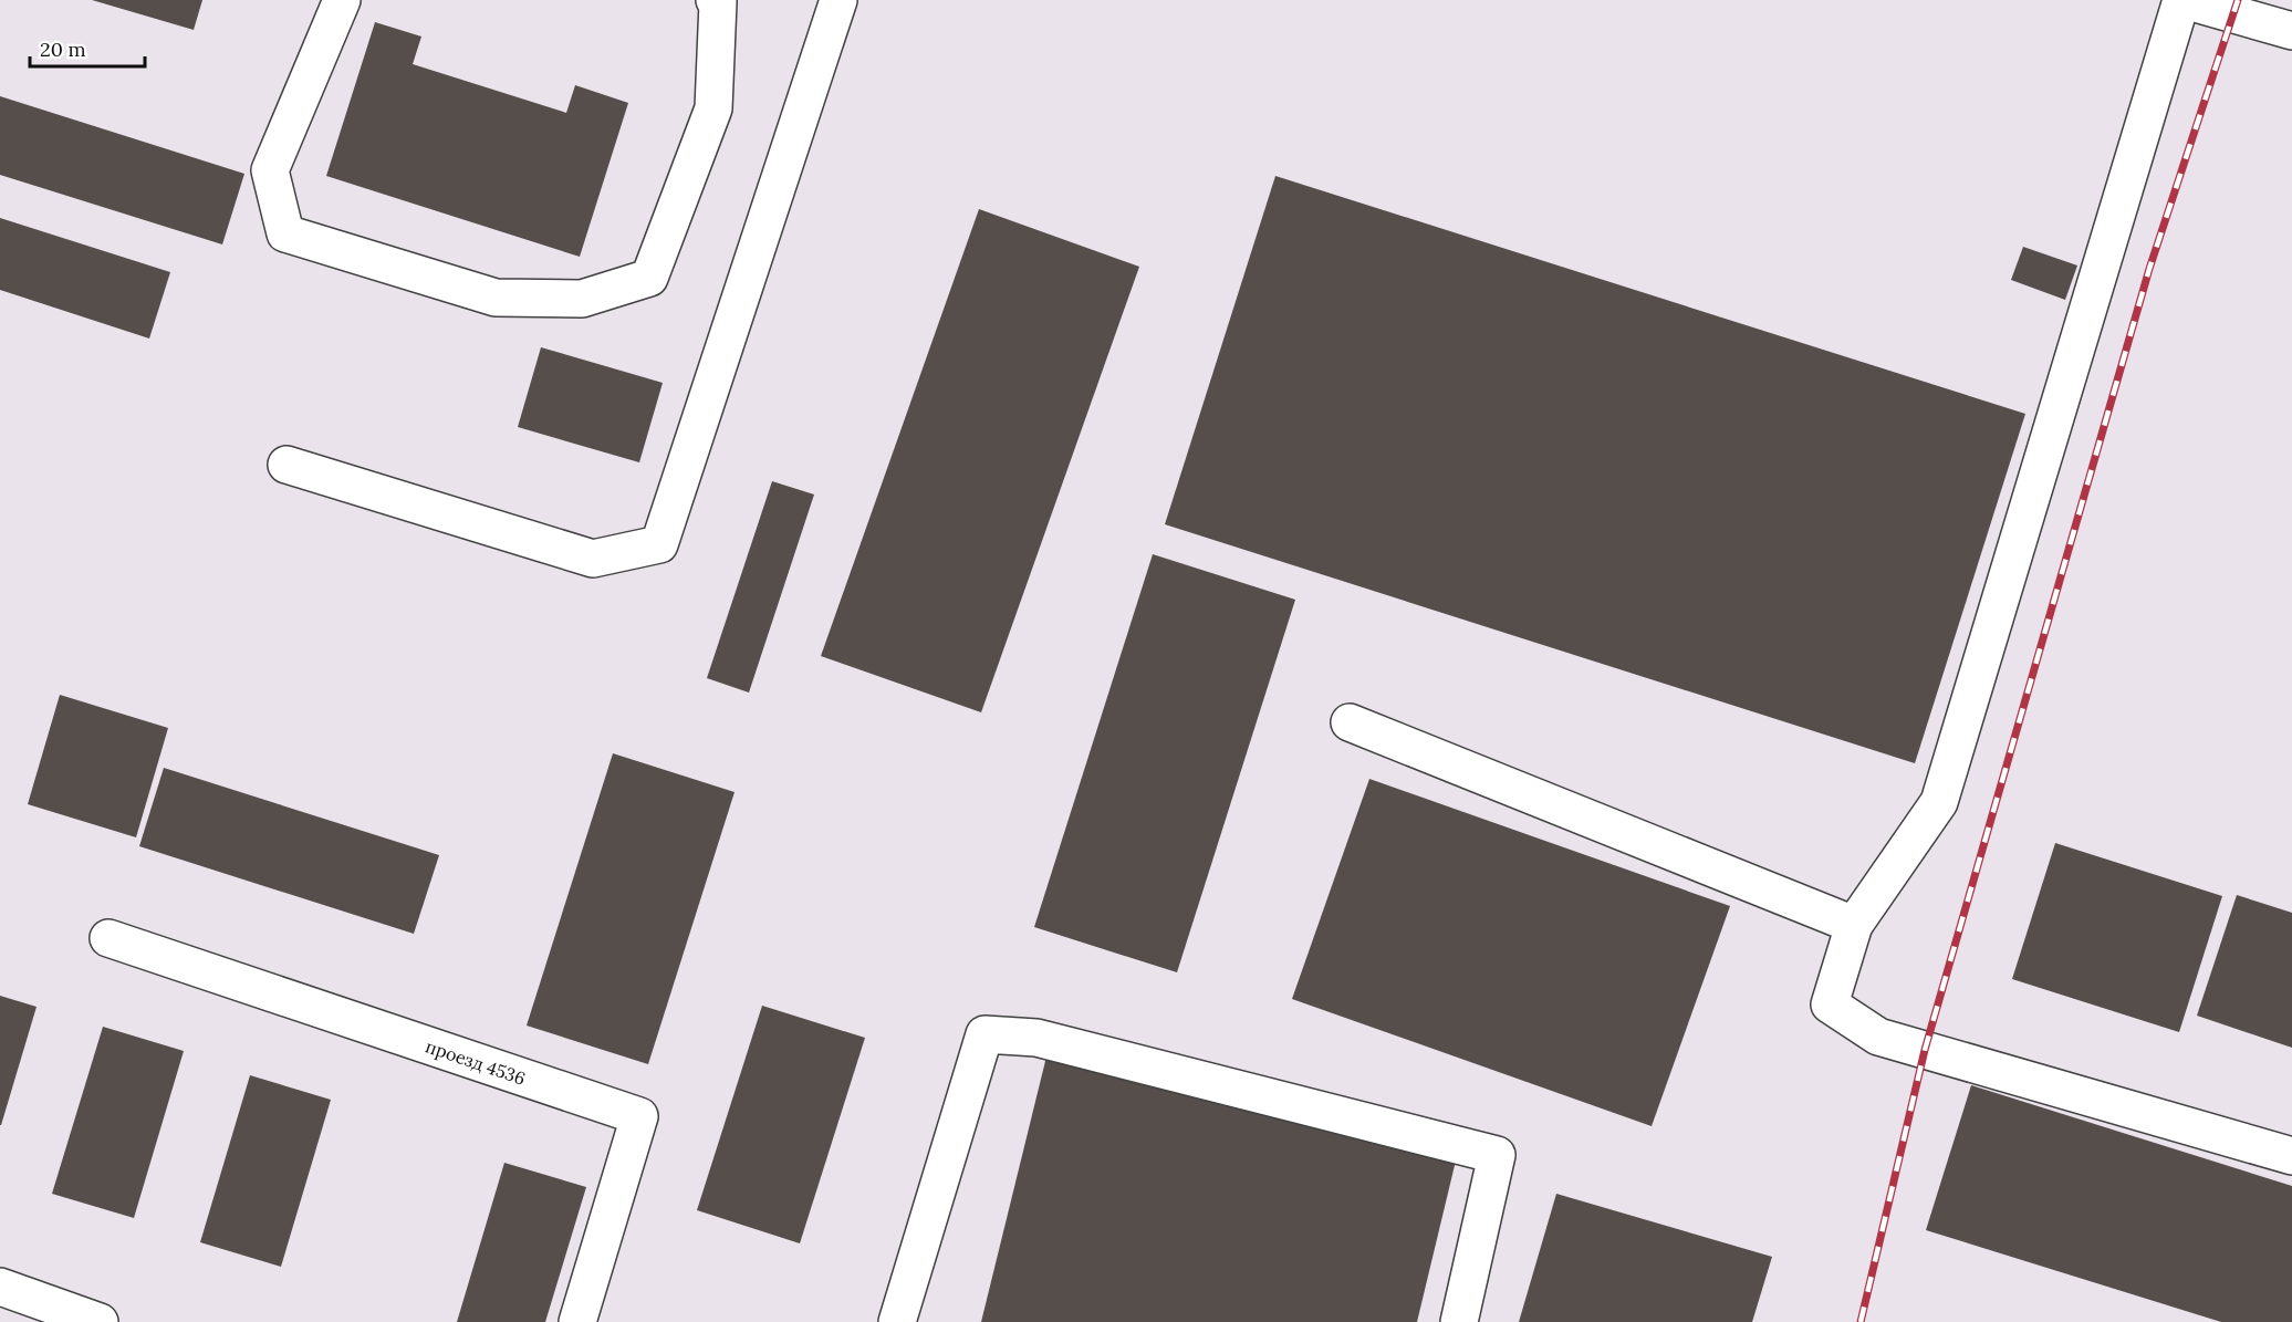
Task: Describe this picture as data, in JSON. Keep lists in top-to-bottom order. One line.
{"streets":{"street":["проезд 4536"]},"scale_bar":"20 m"}
